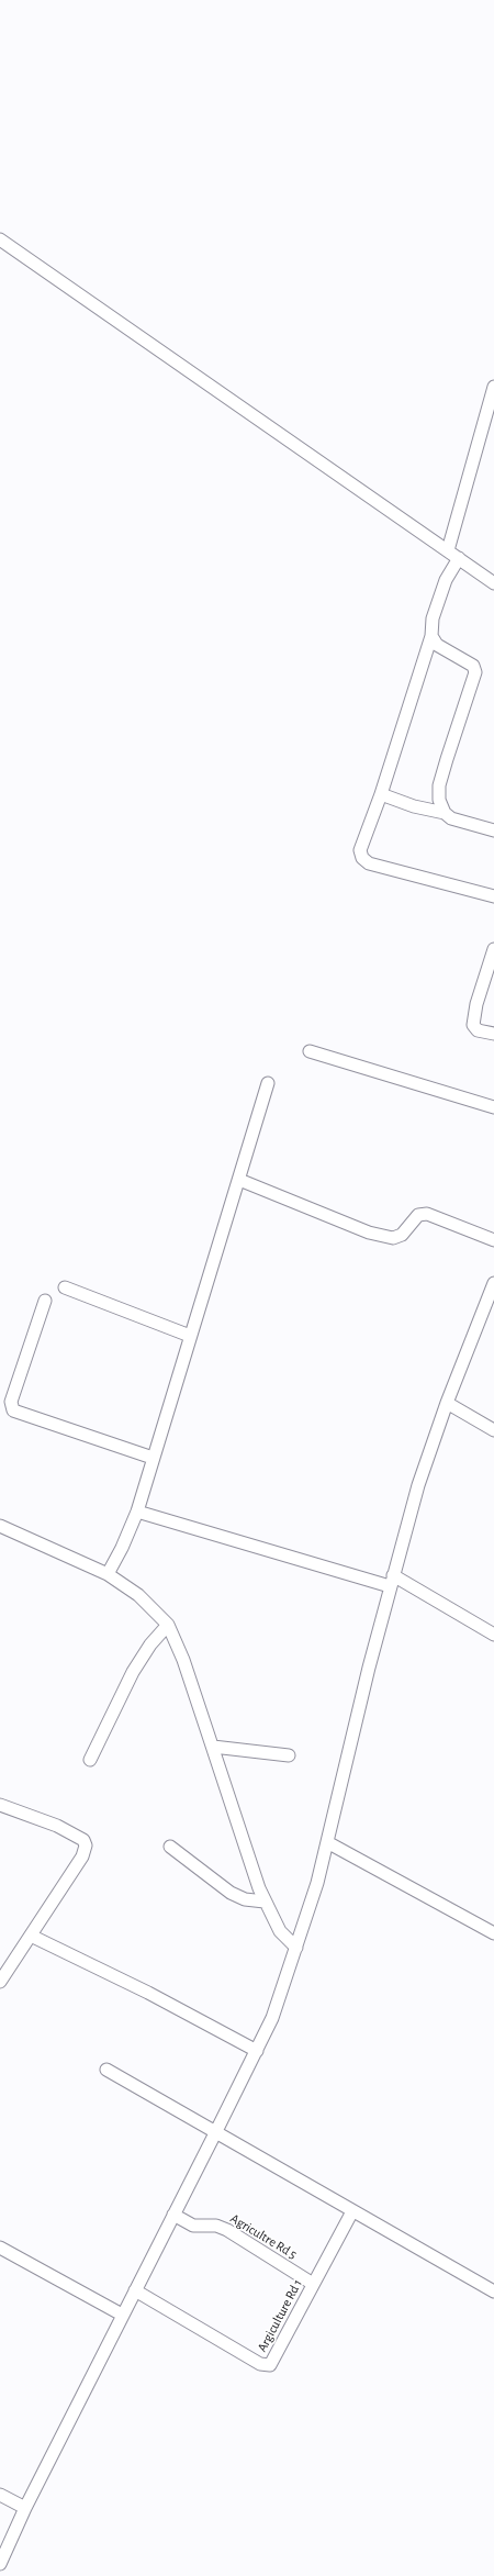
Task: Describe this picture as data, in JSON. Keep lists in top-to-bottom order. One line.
{"streets":{"street":["Agricultre Rd 5","Argiculture Rd 1"]},"crossings":[["Agricultre Rd 5","Argiculture Rd 1"]]}
